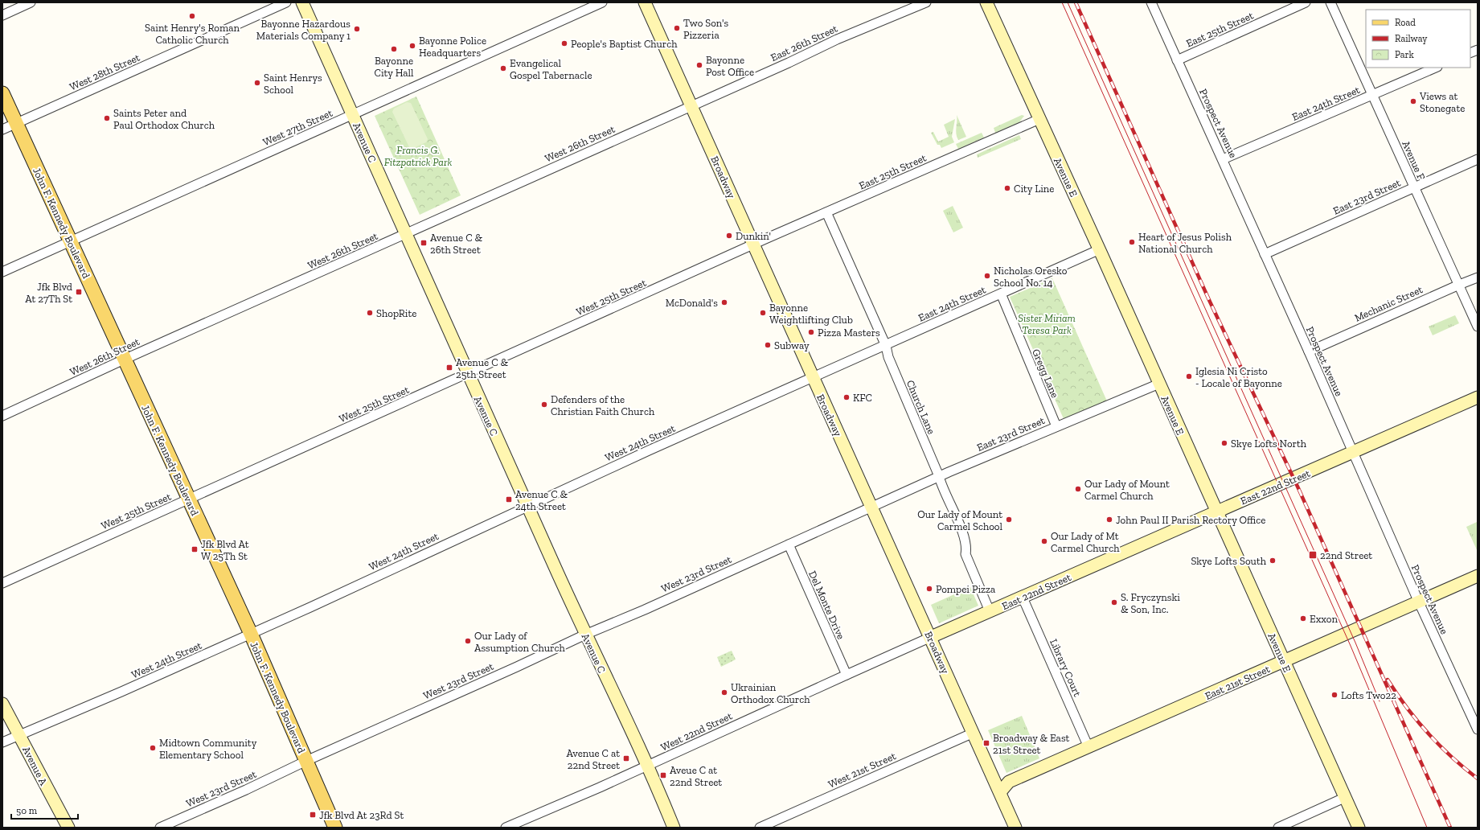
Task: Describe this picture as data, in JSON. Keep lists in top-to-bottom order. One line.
{"streets":{"main road":["John F. Kennedy Boulevard"],"street":["East 25th Street","East 26th Street","West 28th Street","East 24th Street","Prospect Avenue","West 27th Street","Avenue C","West 26th Street","Avenue F","Broadway","Avenue E","East 23rd Street","West 25th Street","Mechanic Street","Gregg Lane","Church Lane","West 24th Street","East 22nd Street","West 23rd Street","Del Monte Drive","Library Court","East 21st Street","West 22nd Street","Avenue A","West 21st Street"]},"crossings":[["East 25th Street","Prospect Avenue"],["East 25th Street","Broadway"],["East 25th Street","Avenue E"],["East 25th Street","West 25th Street"],["East 25th Street","Church Lane"],["East 26th Street","West 26th Street"],["East 26th Street","Broadway"],["West 28th Street","John F. Kennedy Boulevard"],["East 24th Street","Prospect Avenue"],["East 24th Street","Avenue F"],["East 24th Street","Broadway"],["East 24th Street","Avenue E"],["East 24th Street","Gregg Lane"],["East 24th Street","Church Lane"],["East 24th Street","West 24th Street"],["Prospect Avenue","East 23rd Street"],["Prospect Avenue","Mechanic Street"],["Prospect Avenue","East 22nd Street"],["Prospect Avenue","East 21st Street"],["West 27th Street","Avenue C"],["West 27th Street","John F. Kennedy Boulevard"],["Avenue C","West 26th Street"],["Avenue C","West 25th Street"],["Avenue C","West 24th Street"],["Avenue C","West 23rd Street"],["Avenue C","West 22nd Street"],["West 26th Street","Broadway"],["West 26th Street","John F. Kennedy Boulevard"],["Avenue F","East 23rd Street"],["Avenue F","Mechanic Street"],["Broadway","East 23rd Street"],["Broadway","West 25th Street"],["Broadway","West 24th Street"],["Broadway","East 22nd Street"],["Broadway","West 23rd Street"],["Broadway","East 21st Street"],["Broadway","West 22nd Street"],["Broadway","West 21st Street"],["Avenue E","East 23rd Street"],["Avenue E","East 22nd Street"],["Avenue E","East 21st Street"],["East 23rd Street","Gregg Lane"],["East 23rd Street","Church Lane"],["East 23rd Street","West 23rd Street"],["John F. Kennedy Boulevard","West 25th Street"],["John F. Kennedy Boulevard","West 24th Street"],["John F. Kennedy Boulevard","West 23rd Street"],["Church Lane","East 22nd Street"],["West 24th Street","Avenue A"],["East 22nd Street","Library Court"],["East 22nd Street","West 22nd Street"],["West 23rd Street","Del Monte Drive"],["Del Monte Drive","West 22nd Street"],["Library Court","East 21st Street"]],"parks":["Francis G. Fitzpatrick Park","Sister Miriam Teresa Park"],"places":{"other":["Saint Henry's Roman Catholic Church","Two Son's Pizzeria","Bayonne Hazardous Materials Company 1","People's Baptist Church","Bayonne Police Headquarters","Bayonne City Hall","Bayonne Post Office","Evangelical Gospel Tabernacle","Saint Henrys School","Views at Stonegate","Saints Peter and Paul Orthodox Church","City Line","Dunkin'","Heart of Jesus Polish National Church","Nicholas Oresko School No. 14","McDonald's","ShopRite","Bayonne Weightlifting Club","Pizza Masters","Subway","Iglesia Ni Cristo - Locale of Bayonne","KFC","Defenders of the Christian Faith Church","Skye Lofts North","Our Lady of Mount Carmel Church","Our Lady of Mount Carmel School","John Paul II Parish Rectory Office","Our Lady of Mt Carmel Church","Skye Lofts South","Pompei Pizza","S. Fryczynski & Son, Inc.","Exxon","Our Lady of Assumption Church","Ukrainian Orthodox Church","Lofts Two22","Midtown Community Elementary School"],"transit":["Avenue C & 26th Street","Jfk Blvd At 27Th St","Avenue C & 25th Street","Avenue C & 24th Street","Jfk Blvd At W 25Th St","22nd Street","Broadway & East 21st Street","Avenue C at 22nd Street","Aveue C at 22nd Street","Jfk Blvd At 23Rd St"]},"legend":["Road","Railway","Park"],"scale_bar":"50 m"}
